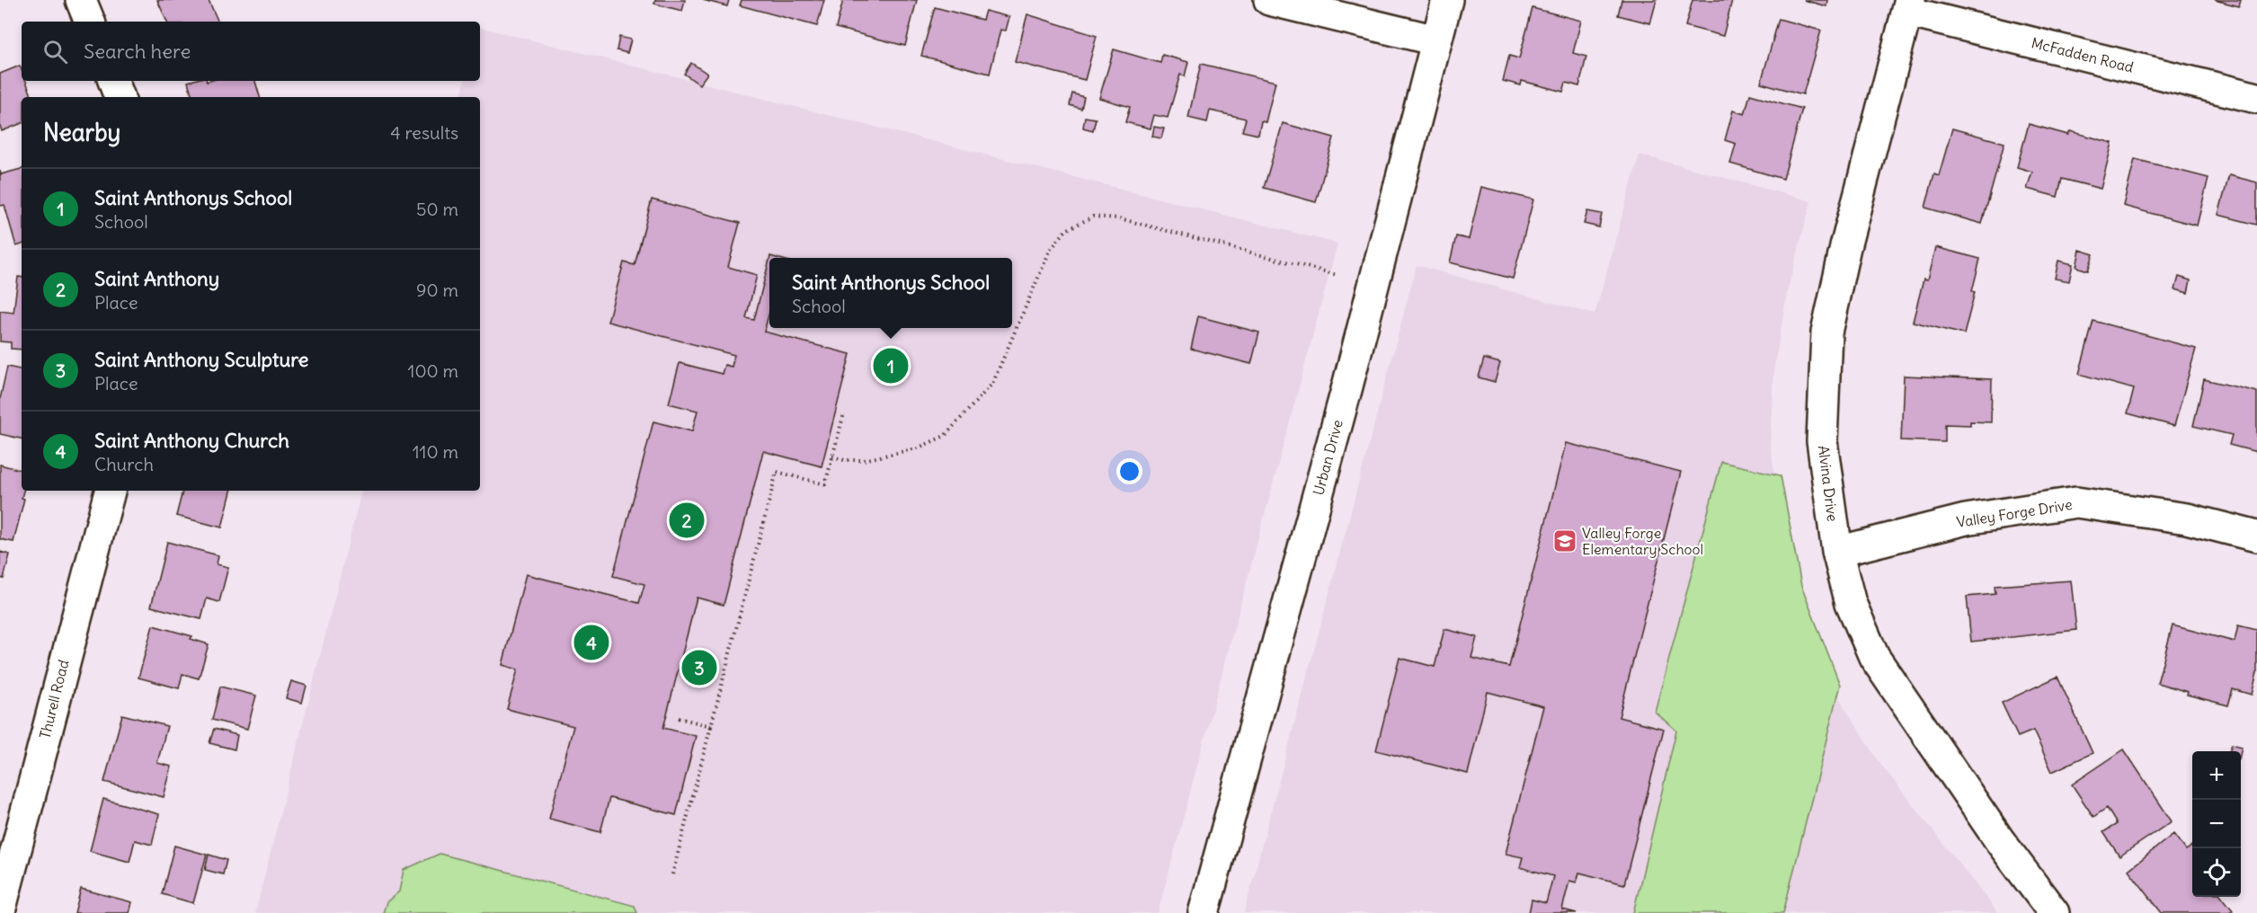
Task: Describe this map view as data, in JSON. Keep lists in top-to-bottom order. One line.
{"streets":{"street":["McFadden Road","Urban Drive","Alvina Drive","Valley Forge Drive","Thurell Road"]},"crossings":[["McFadden Road","Alvina Drive"],["Alvina Drive","Valley Forge Drive"]],"places":{"school or university":["Valley Forge Elementary School"]},"page":{"search":"Search here","heading":["Nearby","4 results"],"list":[{"mark":"1","name":"Saint Anthonys School","note":"School","value":"50 m"},{"mark":"2","name":"Saint Anthony","note":"Place","value":"90 m"},{"mark":"3","name":"Saint Anthony Sculpture","note":"Place","value":"100 m"},{"mark":"4","name":"Saint Anthony Church","note":"Church","value":"110 m"}],"popup":["Saint Anthonys School","School"],"pins":["1","2","4","3"],"map_buttons":["+","−"]}}
